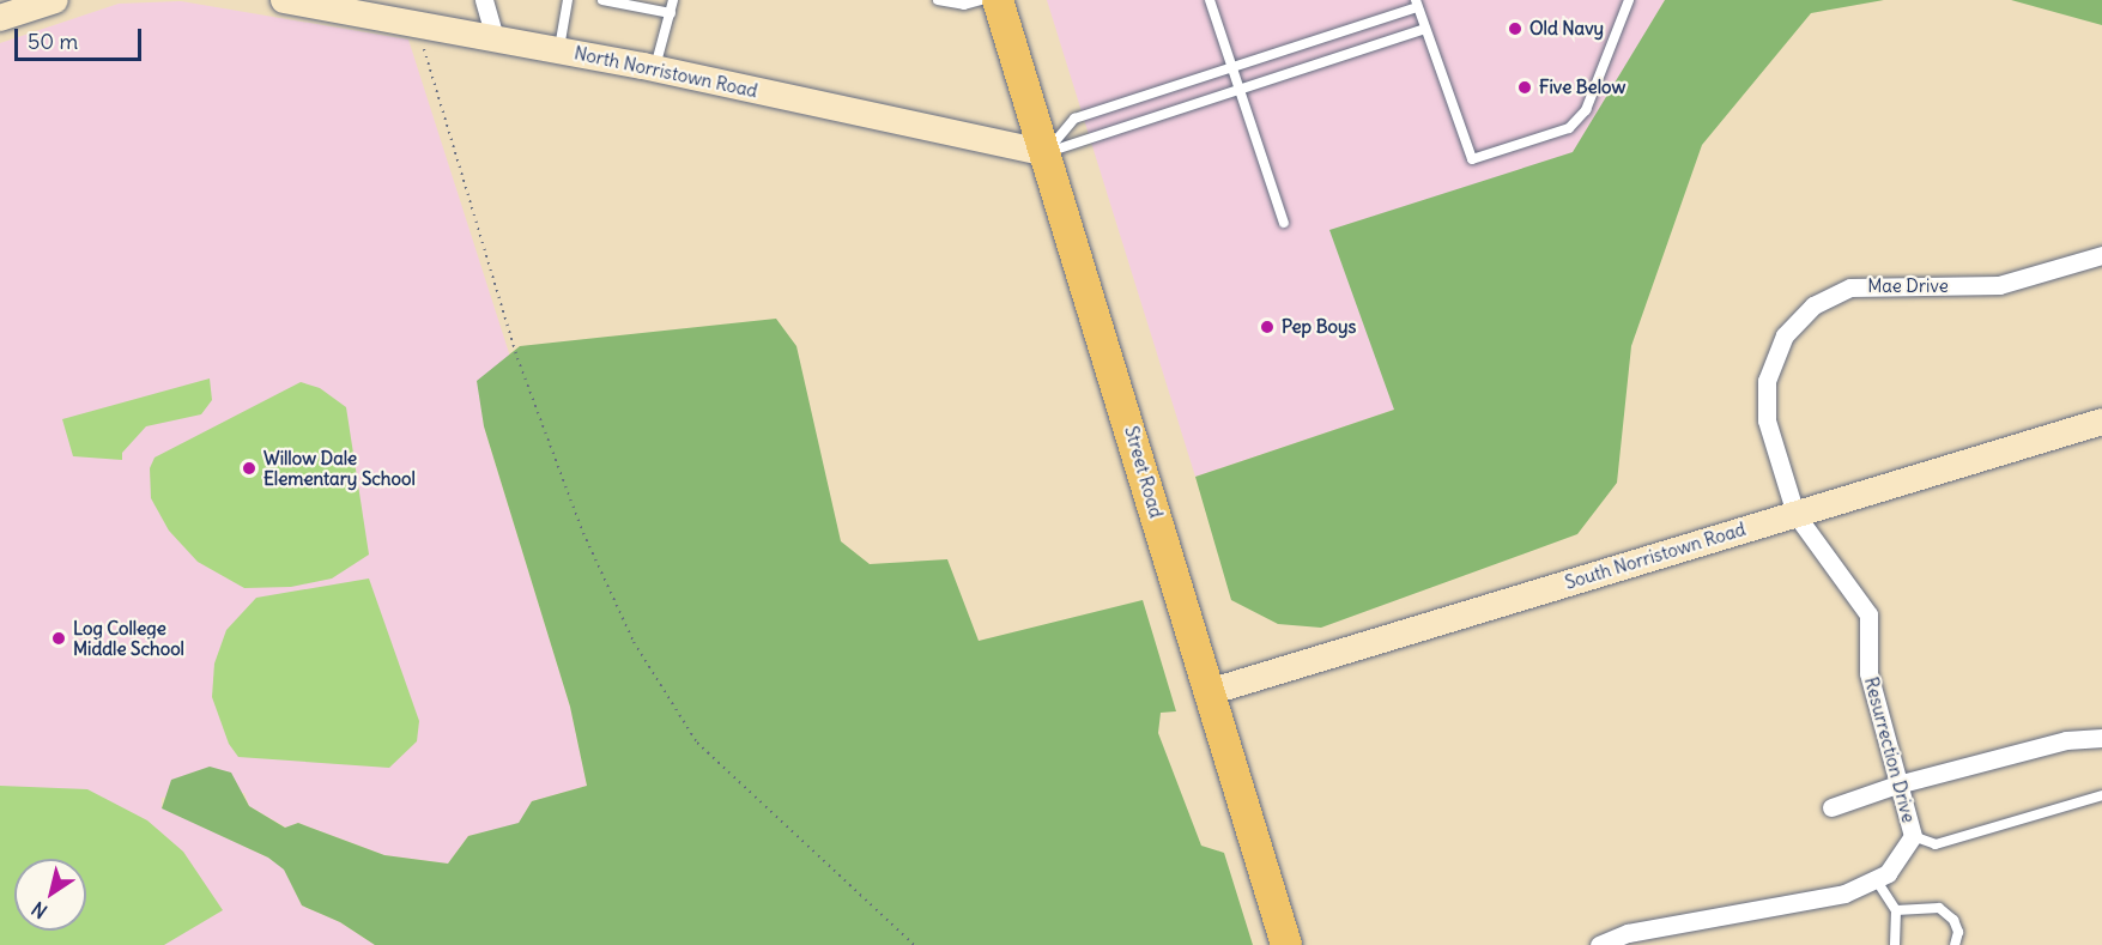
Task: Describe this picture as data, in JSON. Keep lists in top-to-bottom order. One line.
{"streets":{"main road":["Street Road"],"street":["North Norristown Road","Mae Drive","South Norristown Road","Resurrection Drive"]},"crossings":[["North Norristown Road","Street Road"],["Mae Drive","South Norristown Road"],["Mae Drive","Resurrection Drive"],["Street Road","South Norristown Road"],["South Norristown Road","Resurrection Drive"]],"places":["Old Navy","Five Below","Pep Boys","Willow Dale Elementary School","Log College Middle School"],"scale_bar":"50 m","north":"bottom left"}
